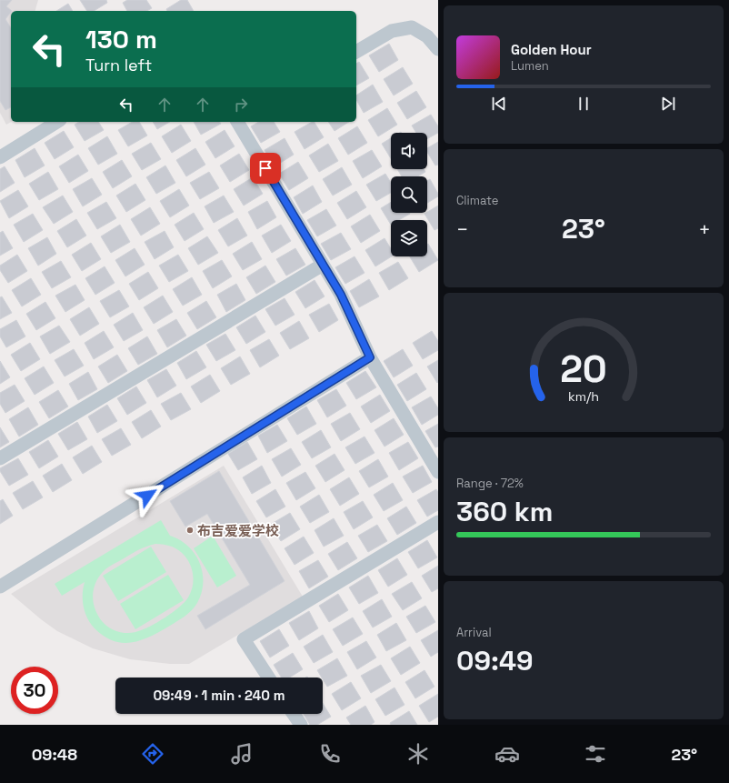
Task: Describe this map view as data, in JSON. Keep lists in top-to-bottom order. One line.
{"places":["布吉爱爱学校"],"page":{"turn":["130 m","Turn left"],"song":["Golden Hour","Lumen"],"tile":["Climate",["Range · 72%","360 km"],["Arrival","09:49"]],"heat":["−","23°","+"],"limit":"30","trip":"09:49 · 1 min · 240 m","tabs":["09:48","23°"],"gauge":["20","km/h"]}}
